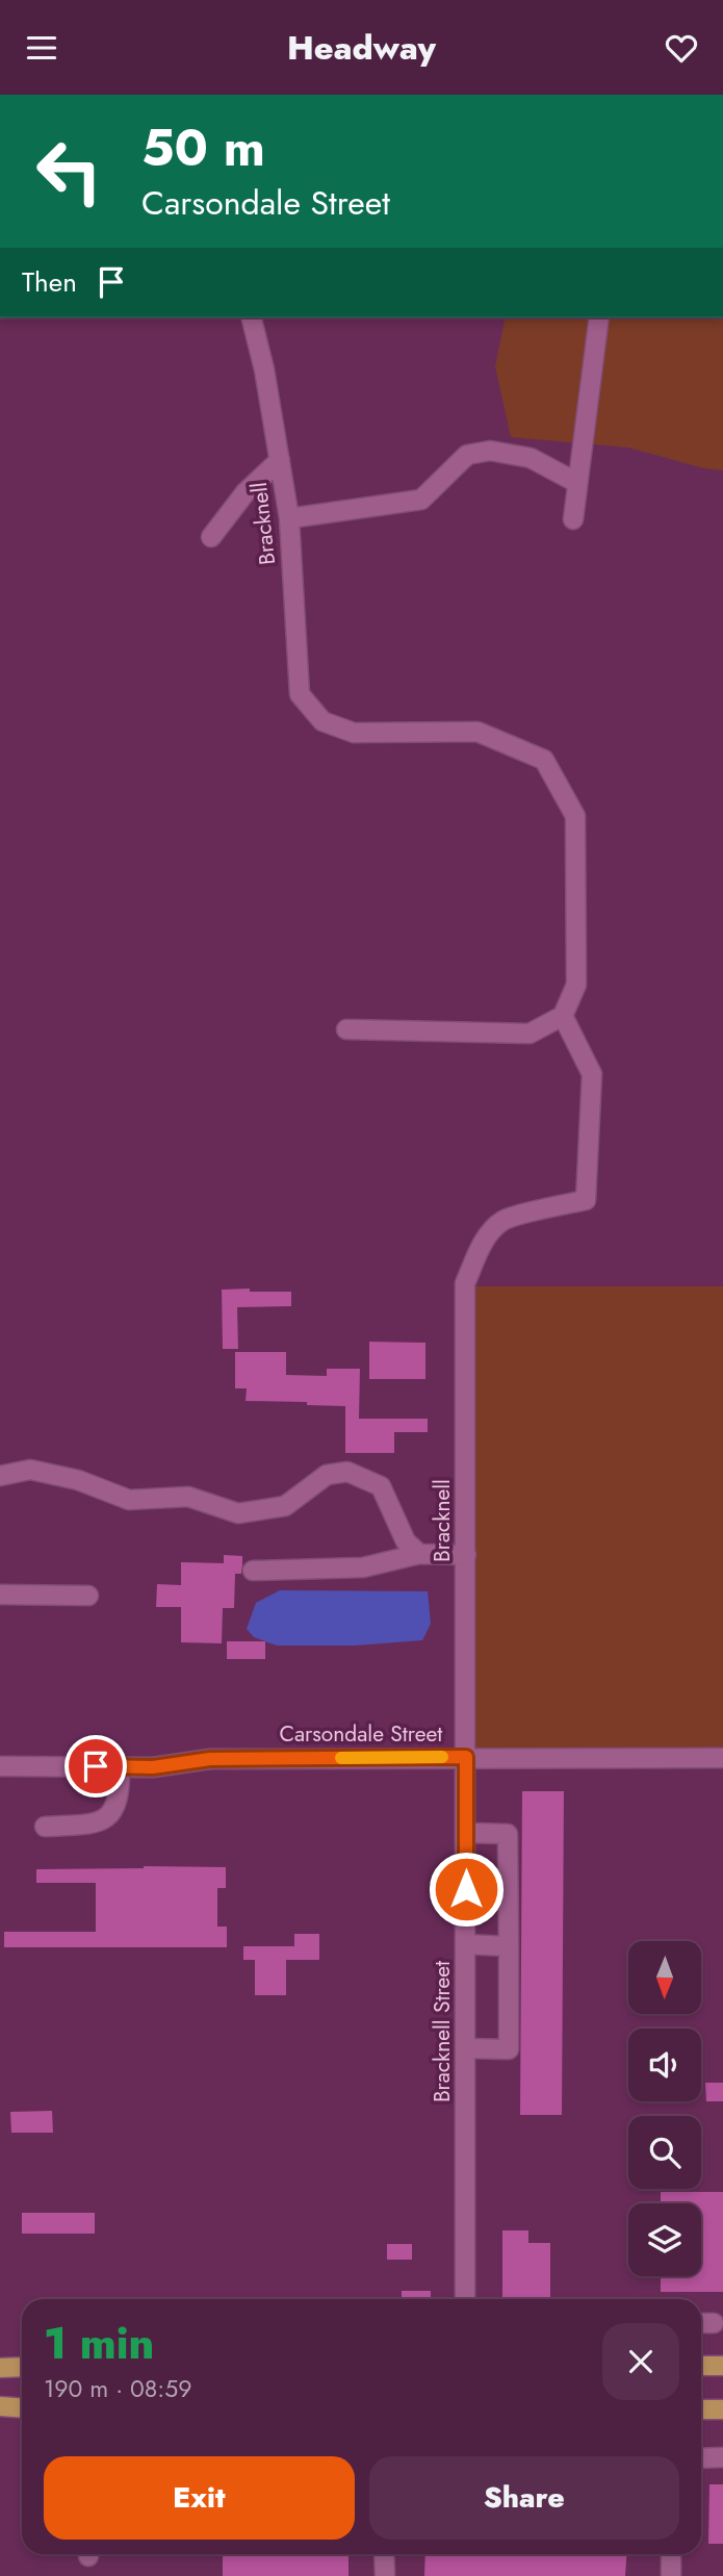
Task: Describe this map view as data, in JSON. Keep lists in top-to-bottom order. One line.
{"streets":{"street":["Bracknell","Carsondale Street","Bracknell Street"]},"crossings":[["Bracknell","Carsondale Street"],["Bracknell","Bracknell Street"],["Carsondale Street","Bracknell Street"]],"north":"bottom","page":{"header":"Headway","turn":["50 m","Carsondale Street"],"then":"Then","heading":["1 min","190 m · 08:59"],"buttons":["Exit","Share"]}}
